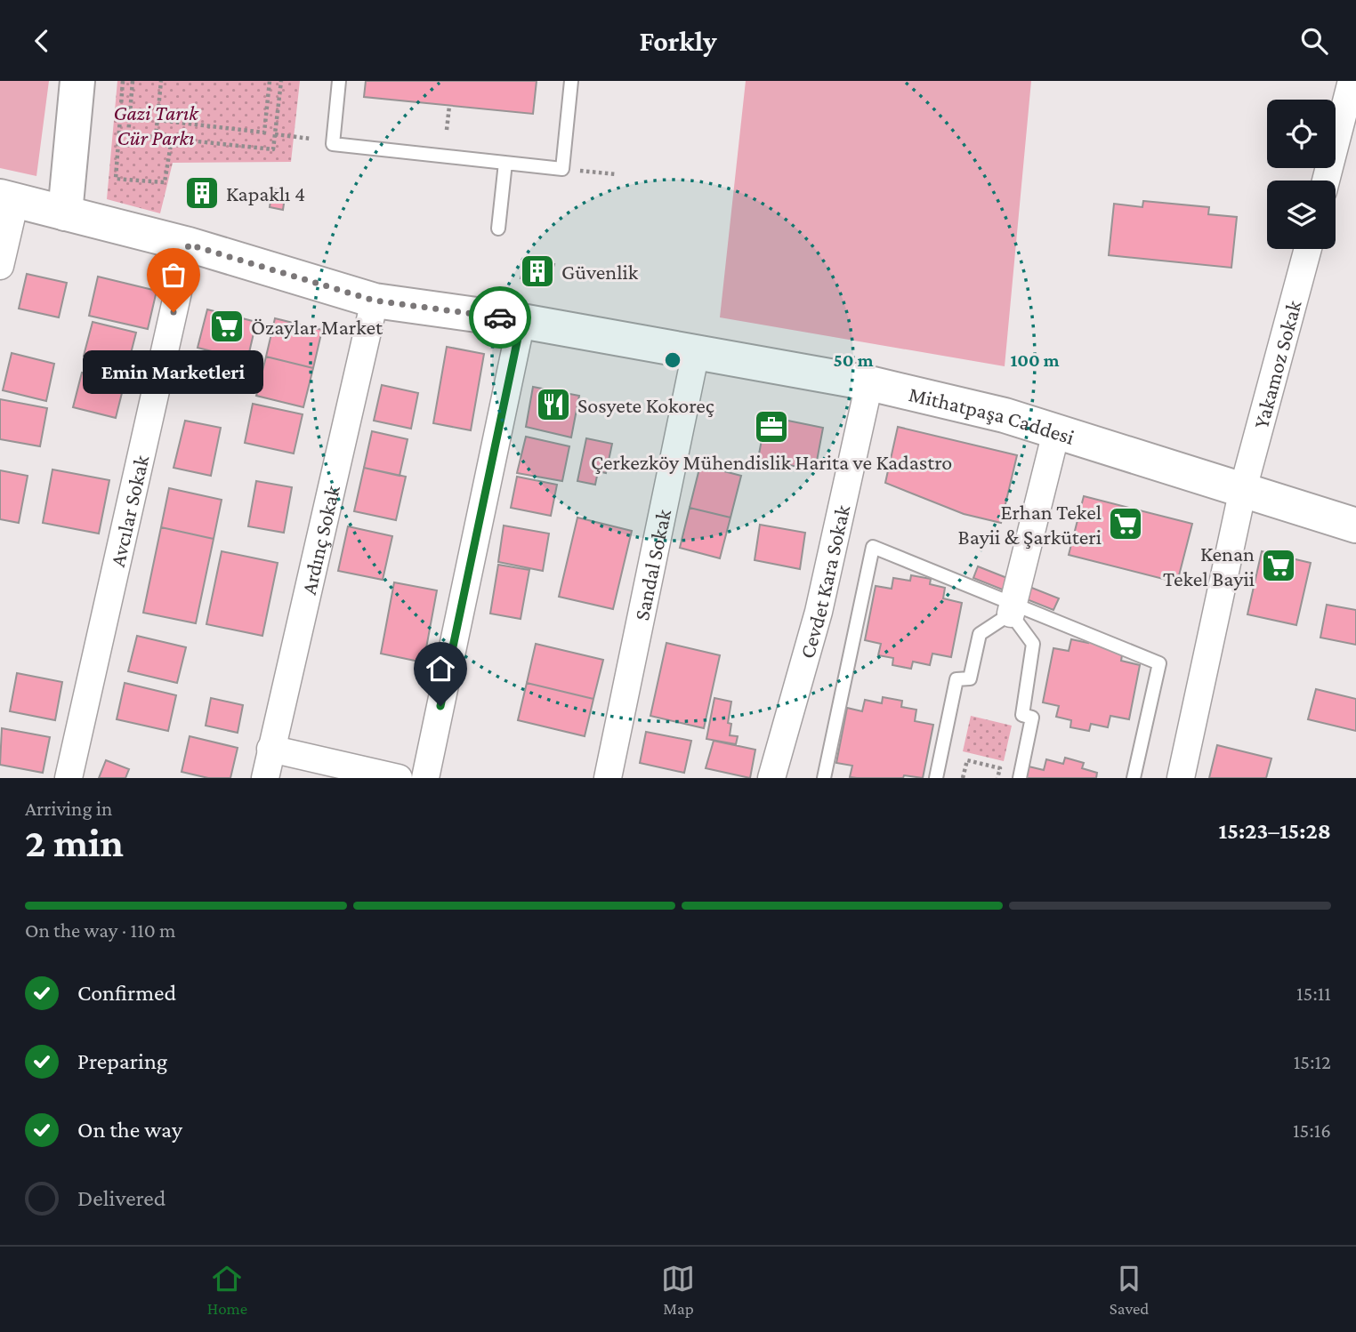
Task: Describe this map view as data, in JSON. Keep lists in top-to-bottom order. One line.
{"streets":{"street":["Yakamoz Sokak","Mithatpaşa Caddesi","Avcılar Sokak","Ardınç Sokak","Sandal Sokak","Cevdet Kara Sokak"]},"crossings":[["Yakamoz Sokak","Mithatpaşa Caddesi"],["Mithatpaşa Caddesi","Avcılar Sokak"],["Mithatpaşa Caddesi","Ardınç Sokak"],["Mithatpaşa Caddesi","Sandal Sokak"],["Mithatpaşa Caddesi","Cevdet Kara Sokak"]],"parks":["Gazi Tarık Cür Parkı"],"places":{"building":["Kapaklı 4","Güvenlik"],"other":["Emin Marketleri"],"supermarket":["Özaylar Market","Erhan Tekel Bayii & Şarküteri","Kenan Tekel Bayii"],"restaurant":["Sosyete Kokoreç"],"office":["Çerkezköy Mühendislik Harita ve Kadastro"]},"page":{"header":"Forkly","bubble":"Emin Marketleri","heading":["2 min","Arriving in","15:23–15:28"],"bar":"On the way · 110 m","list":[["Confirmed","15:11"],["Preparing","15:12"],["On the way","15:16"],"Delivered"],"tabs":["Home","Map","Saved"]},"rings":["50 m","100 m"]}
